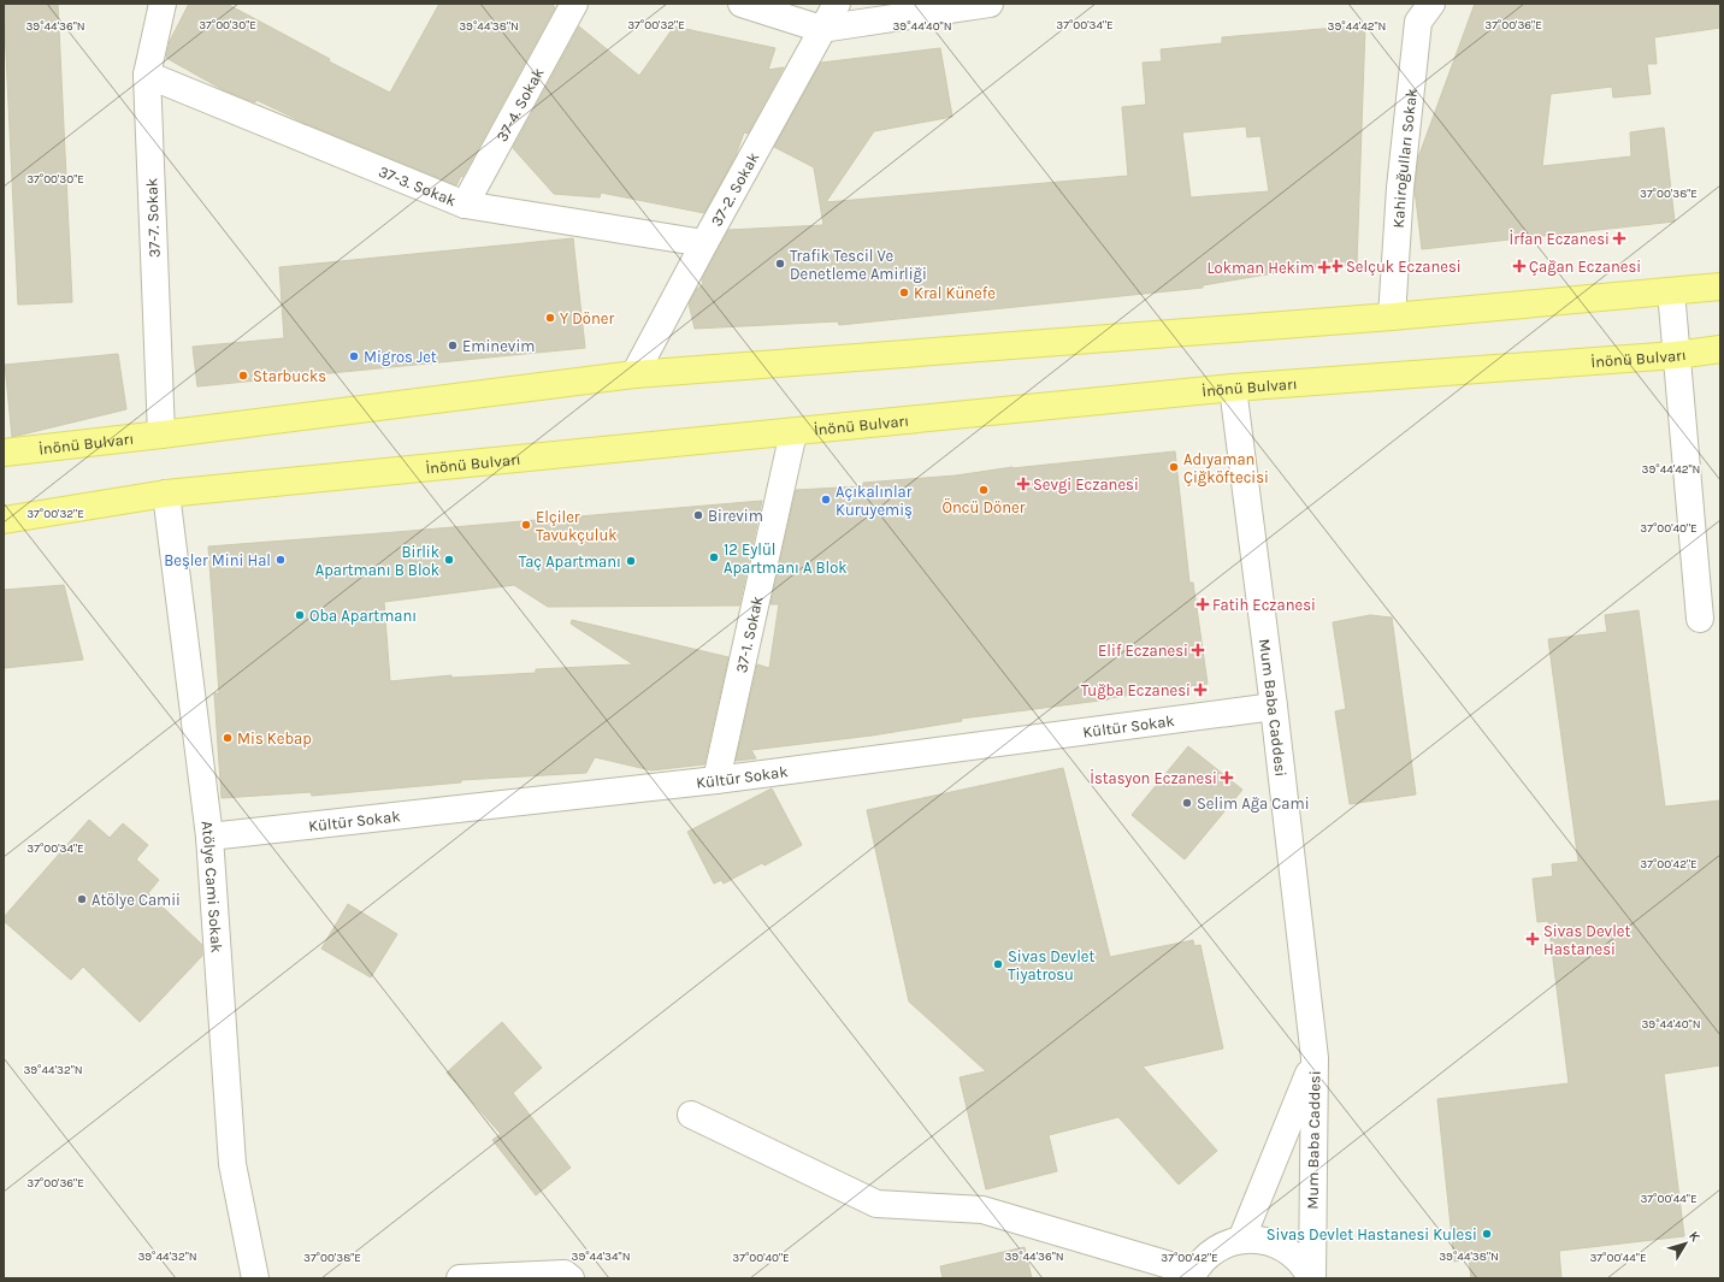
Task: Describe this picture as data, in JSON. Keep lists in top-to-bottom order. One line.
{"streets":{"main road":["İnönü Bulvarı"],"street":["37-4. Sokak","Kahiroğulları Sokak","37-3. Sokak","37-2. Sokak","37-7. Sokak","37-1. Sokak","Mum Baba Caddesi","Kültür Sokak","Atölye Cami Sokak"]},"crossings":[["37-4. Sokak","37-3. Sokak"],["Kahiroğulları Sokak","İnönü Bulvarı"],["37-3. Sokak","37-2. Sokak"],["37-3. Sokak","37-7. Sokak"],["37-2. Sokak","İnönü Bulvarı"],["37-7. Sokak","İnönü Bulvarı"],["İnönü Bulvarı","37-1. Sokak"],["İnönü Bulvarı","Mum Baba Caddesi"],["İnönü Bulvarı","Atölye Cami Sokak"],["37-1. Sokak","Kültür Sokak"],["Mum Baba Caddesi","Kültür Sokak"],["Kültür Sokak","Atölye Cami Sokak"]],"places":{"health":["İrfan Eczanesi","Selçuk Eczanesi","Çağan Eczanesi","Lokman Hekim","Sevgi Eczanesi","Fatih Eczanesi","Elif Eczanesi","Tuğba Eczanesi","İstasyon Eczanesi","Sivas Devlet Hastanesi"],"other":["Trafik Tescil Ve Denetleme Amirliği","Kral Künefe","Y Döner","Eminevim","Migros Jet","Starbucks","Adıyaman Çiğköftecisi","Öncü Döner","Açıkalınlar Kuruyemiş","Birevim","Elçiler Tavukçuluk","12 Eylül Apartmanı A Blok","Beşler Mini Hal","Birlik Apartmanı B Blok","Taç Apartmanı","Oba Apartmanı","Mis Kebap","Selim Ağa Cami","Atölye Camii","Sivas Devlet Tiyatrosu","Sivas Devlet Hastanesi Kulesi"]},"north":"top right","coordinates":["37°00'30\"E","37°00'32\"E","37°00'34\"E","37°00'36\"E","39°44'42\"N","39°44'36\"N","39°44'38\"N","39°44'40\"N","37°00'38\"E","37°00'40\"E","37°00'42\"E","39°44'32\"N","37°00'44\"E","39°44'34\"N"]}
